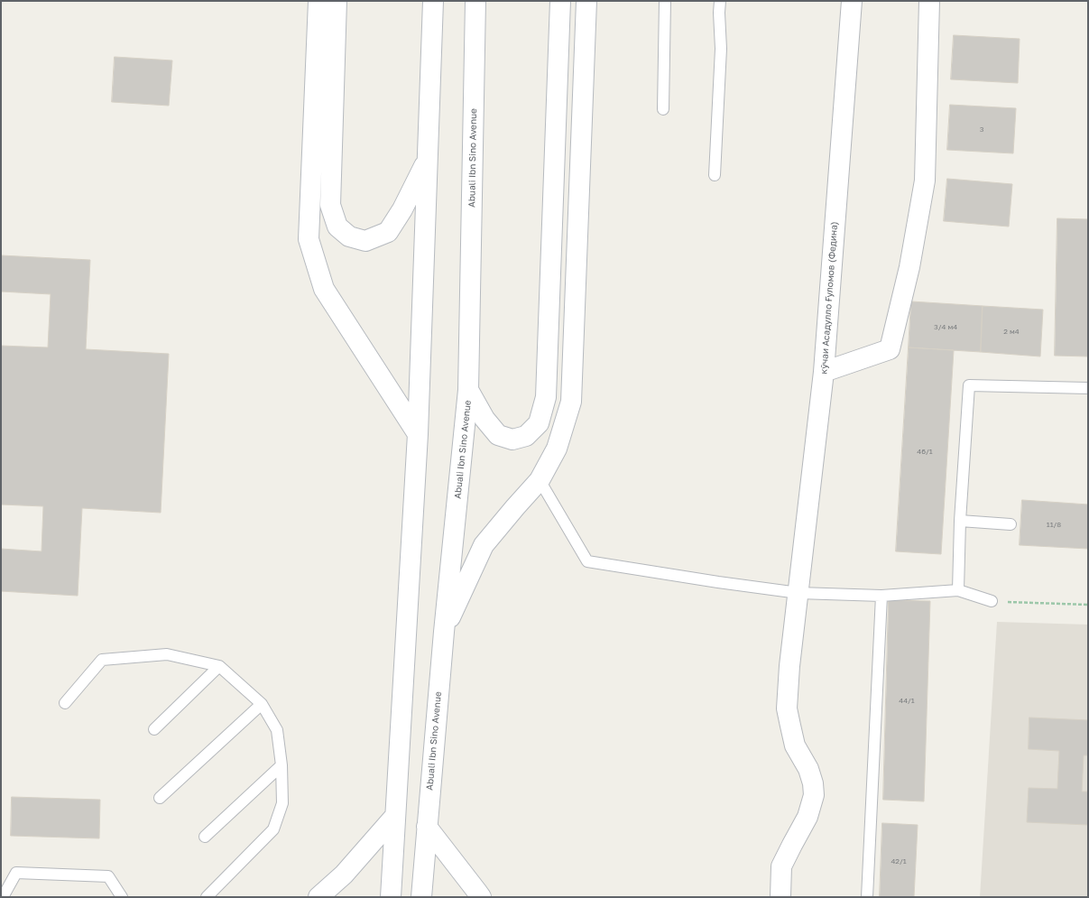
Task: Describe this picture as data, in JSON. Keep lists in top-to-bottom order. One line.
{"streets":{"main road":["Abuali Ibn Sino Avenue","кӯчаи Асадулло Ғуломов (Федина)"]},"house_numbers":["3","3/4 м4","2 м4","46/1","11/8","44/1","42/1"]}
